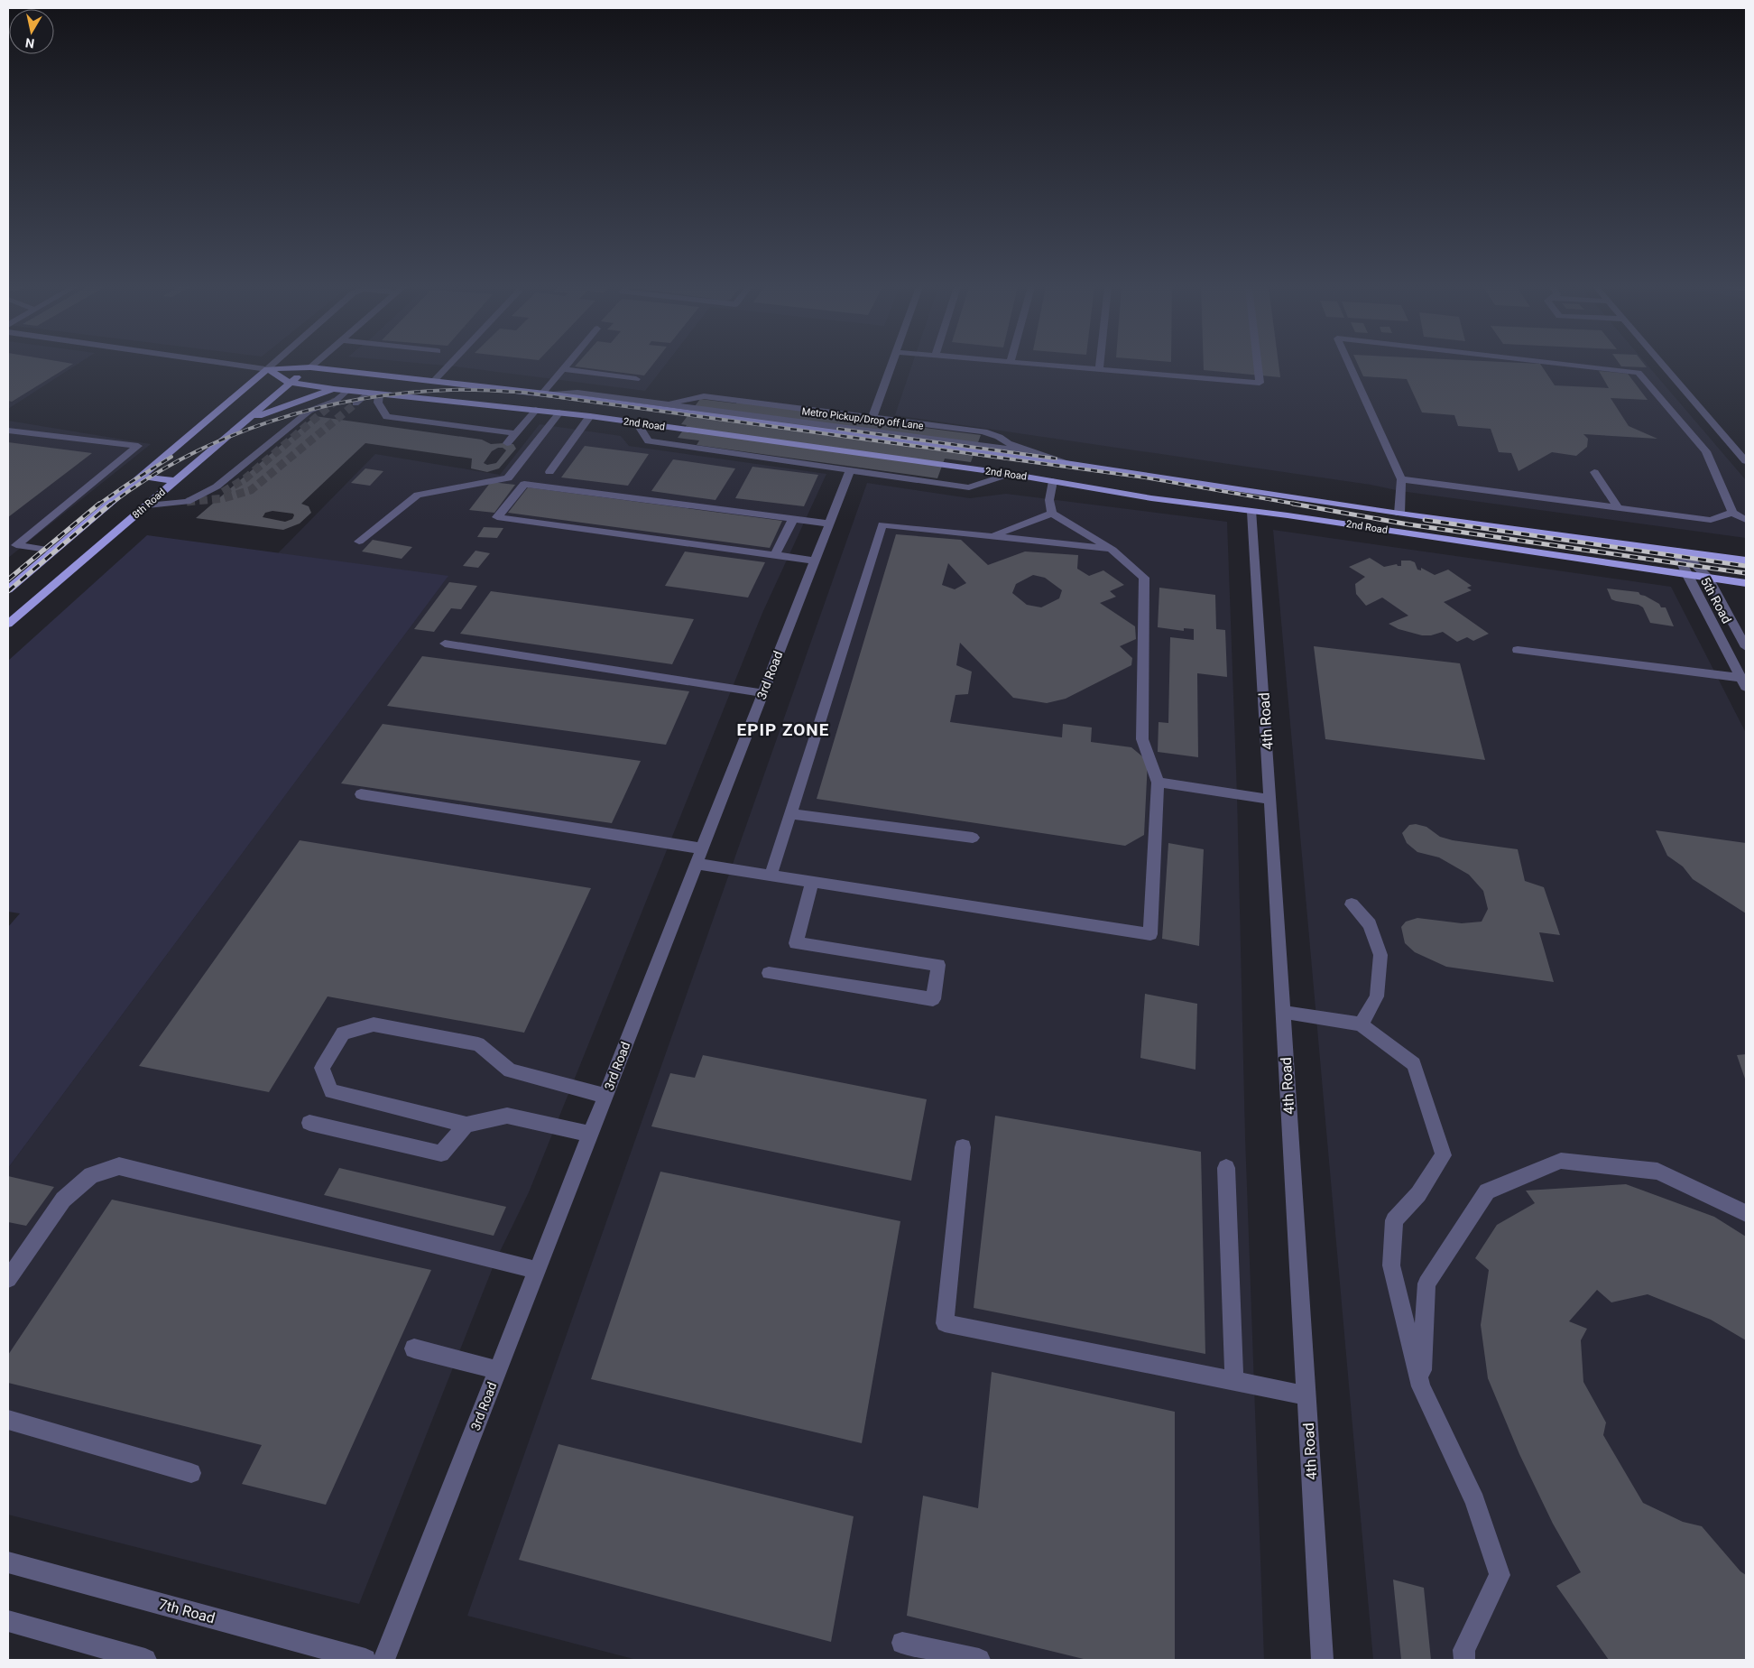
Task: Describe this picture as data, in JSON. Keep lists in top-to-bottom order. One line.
{"streets":{"main road":["2nd Road","8th Road"],"street":["Metro Pickup/Drop off Lane","5th Road","3rd Road","4th Road","7th Road"]},"crossings":[["Metro Pickup/Drop off Lane","2nd Road"],["2nd Road","8th Road"],["2nd Road","5th Road"],["2nd Road","4th Road"]],"districts":["EPIP ZONE"],"north":"bottom"}
